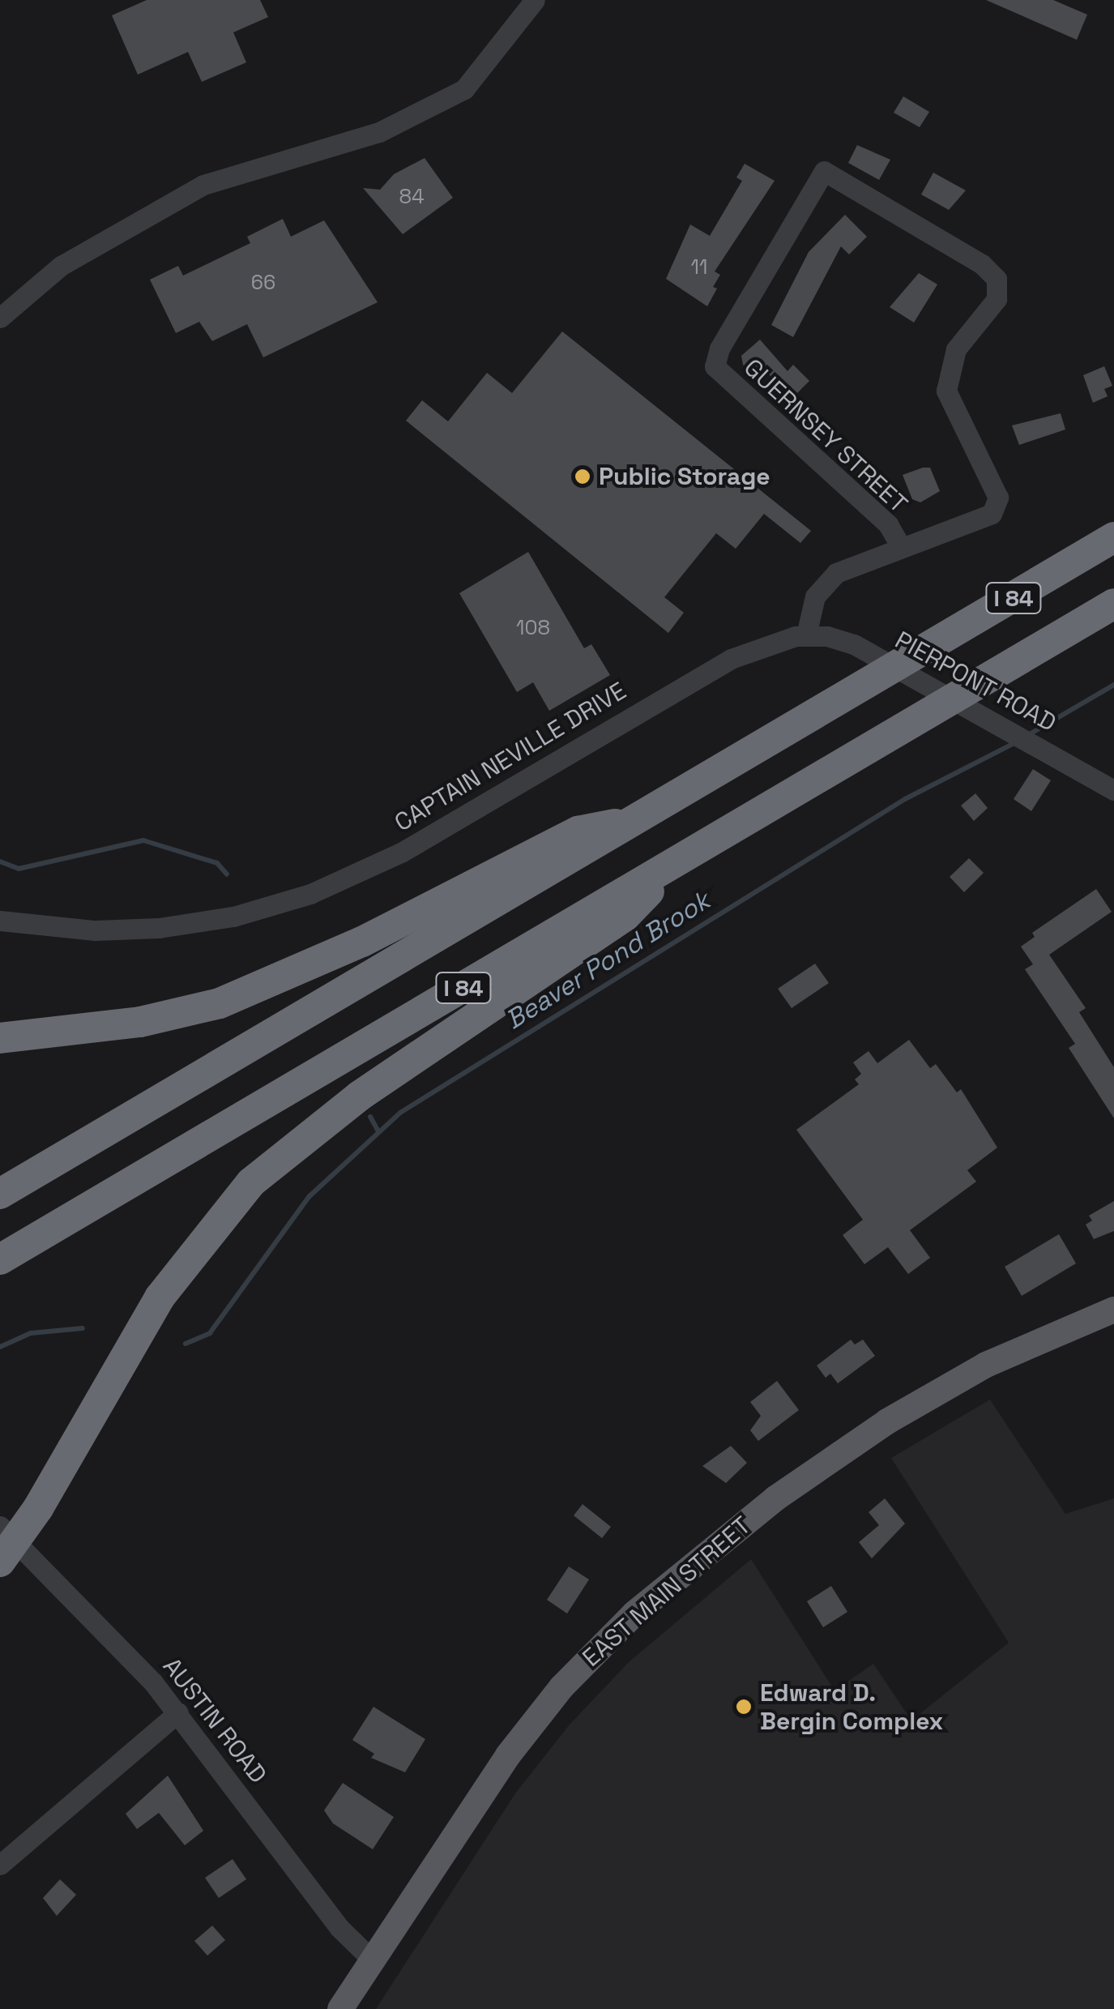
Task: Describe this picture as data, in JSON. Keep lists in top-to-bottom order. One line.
{"streets":{"highway":["I 84"],"main road":["EAST MAIN STREET"],"street":["GUERNSEY STREET","PIERPONT ROAD","CAPTAIN NEVILLE DRIVE","AUSTIN ROAD"]},"crossings":[["PIERPONT ROAD","CAPTAIN NEVILLE DRIVE"],["EAST MAIN STREET","AUSTIN ROAD"]],"water":["Beaver Pond Brook"],"places":["Public Storage","Edward D. Bergin Complex"],"house_numbers":["84","11","66","108"]}
